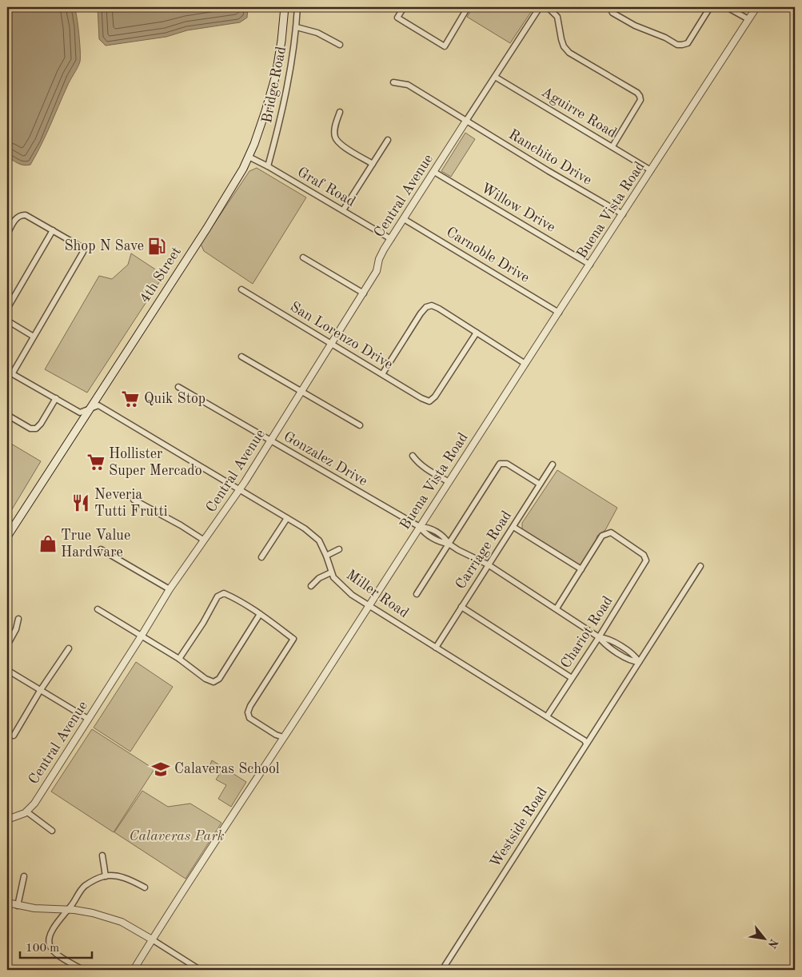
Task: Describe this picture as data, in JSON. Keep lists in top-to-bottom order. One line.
{"streets":{"main road":["4th Street"],"street":["Bridge Road","Aguirre Road","Ranchito Drive","Graf Road","Central Avenue","Willow Drive","Buena Vista Road","Carnoble Drive","San Lorenzo Drive","Gonzalez Drive","Carriage Road","Miller Road","Chariot Road","Westside Road"]},"crossings":[["Bridge Road","Graf Road"],["Aguirre Road","Buena Vista Road"],["Ranchito Drive","Central Avenue"],["Ranchito Drive","Buena Vista Road"],["Graf Road","Central Avenue"],["Graf Road","4th Street"],["Central Avenue","Willow Drive"],["Central Avenue","Carnoble Drive"],["Central Avenue","San Lorenzo Drive"],["Central Avenue","Gonzalez Drive"],["Central Avenue","Miller Road"],["Willow Drive","Buena Vista Road"],["Buena Vista Road","Carnoble Drive"],["Buena Vista Road","Gonzalez Drive"],["Buena Vista Road","Miller Road"],["4th Street","Miller Road"],["Gonzalez Drive","Carriage Road"],["Gonzalez Drive","Chariot Road"],["Gonzalez Drive","Westside Road"],["Carriage Road","Miller Road"],["Miller Road","Chariot Road"],["Miller Road","Westside Road"]],"parks":["Calaveras Park"],"places":{"fuel station":["Shop N Save"],"supermarket":["Quik Stop","Hollister Super Mercado"],"restaurant":["Neveria Tutti Frutti"],"shop":["True Value Hardware"],"school or university":["Calaveras School"]},"scale_bar":"100 m","north":"bottom right"}
